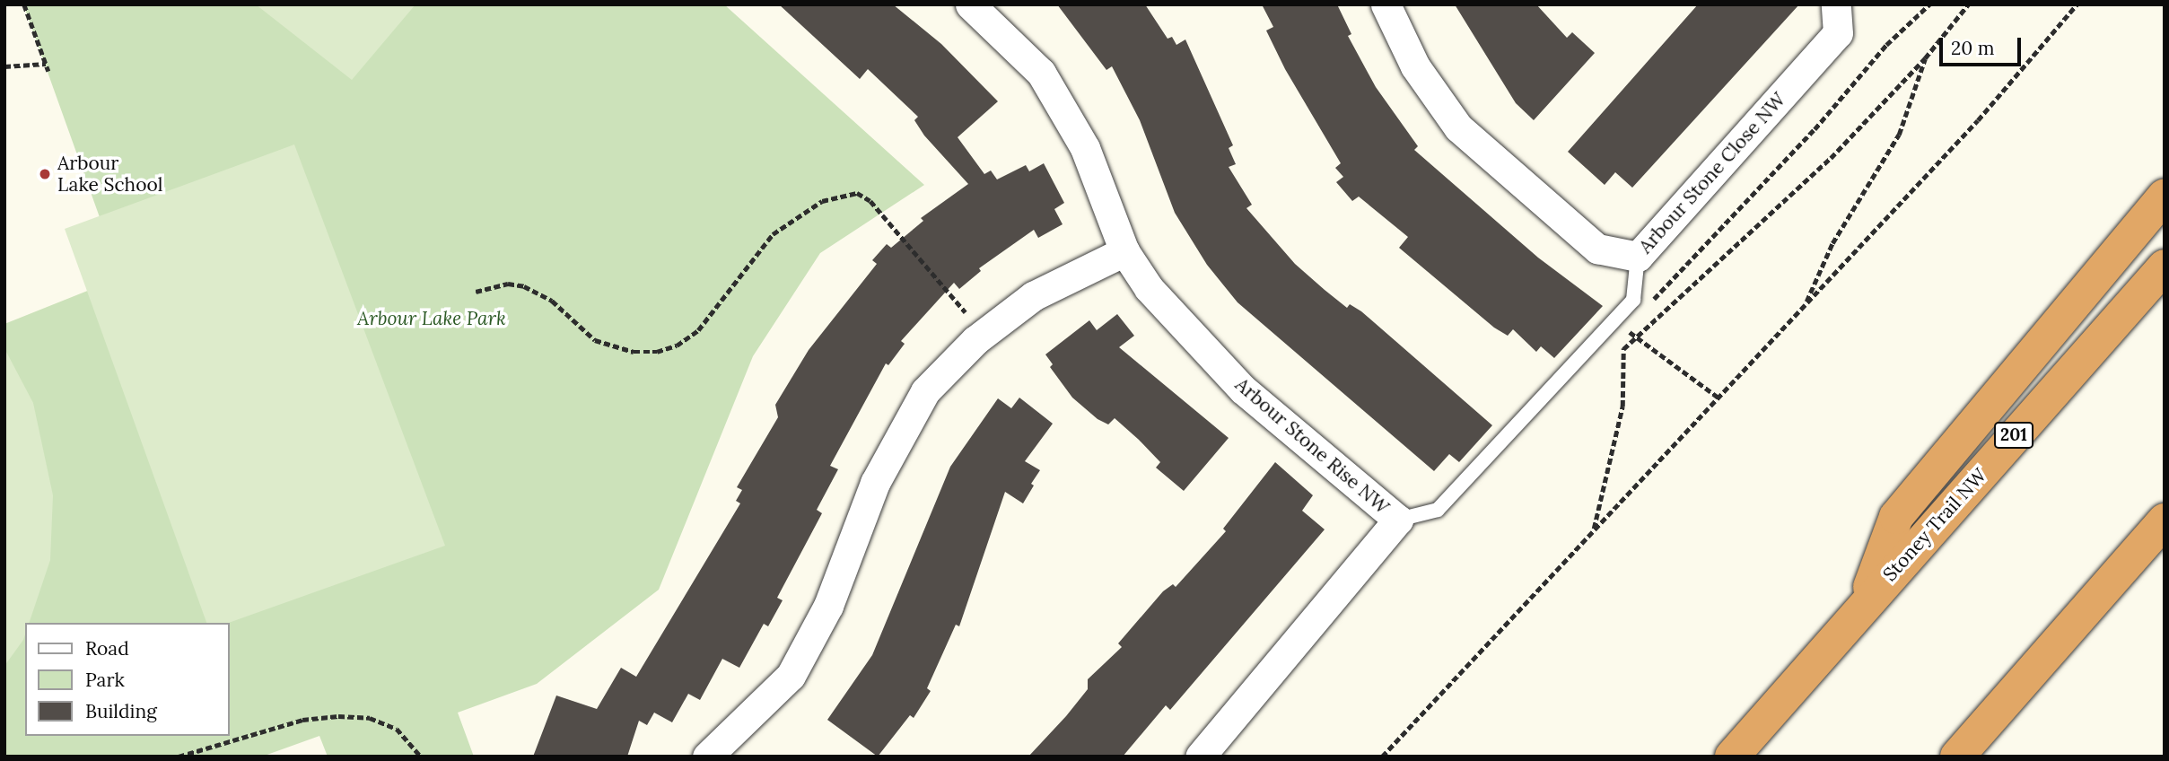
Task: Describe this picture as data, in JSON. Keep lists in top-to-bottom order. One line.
{"streets":{"highway":["201","Stoney Trail NW"],"street":["Arbour Stone Close NW","Arbour Stone Rise NW"]},"parks":["Arbour Lake Park"],"places":["Arbour Lake School"],"legend":["Road","Park","Building"],"scale_bar":"20 m"}
